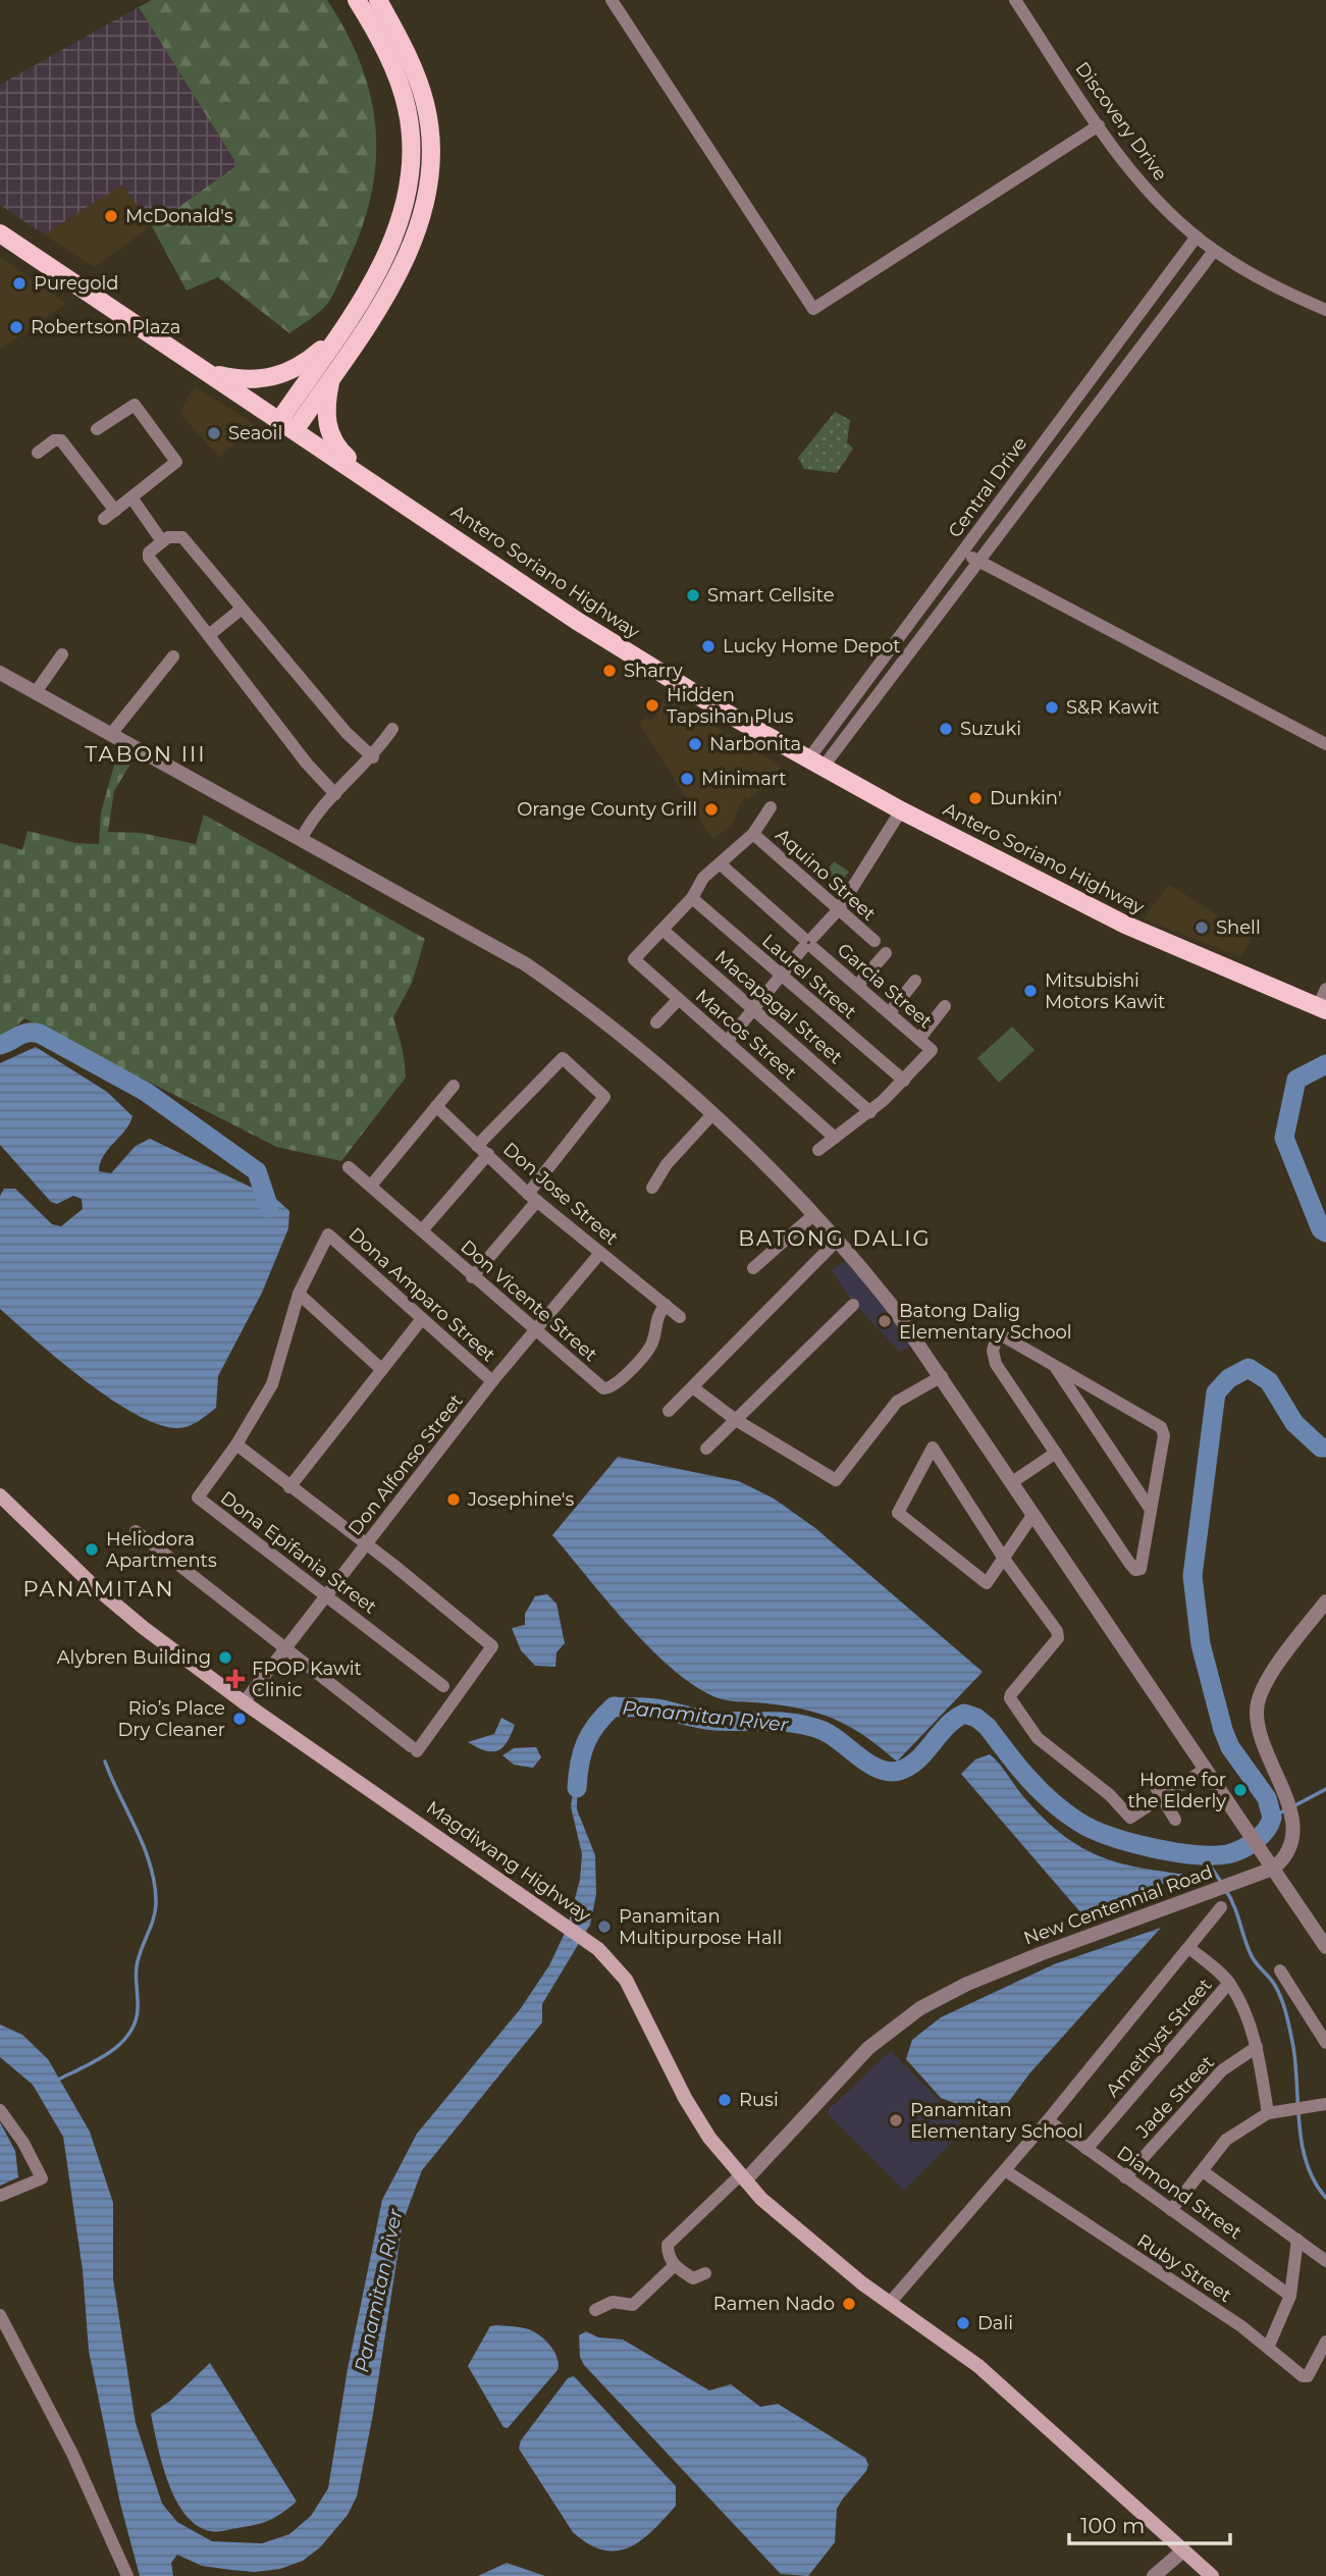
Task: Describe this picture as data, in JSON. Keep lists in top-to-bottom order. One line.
{"streets":{"main road":["Antero Soriano Highway","Magdiwang Highway"],"street":["Discovery Drive","Central Drive","Aquino Street","Laurel Street","Garcia Street","Macapagal Street","Marcos Street","Don Jose Street","Dona Amparo Street","Don Vicente Street","Don Alfonso Street","Dona Epifania Street","New Centennial Road","Amethyst Street","Jade Street","Diamond Street","Ruby Street"]},"crossings":[["Discovery Drive","Central Drive"],["Central Drive","Antero Soriano Highway"],["Laurel Street","Garcia Street"],["Macapagal Street","Marcos Street"],["Don Jose Street","Don Vicente Street"],["Don Jose Street","Don Alfonso Street"],["Dona Amparo Street","Don Alfonso Street"],["Dona Amparo Street","Dona Epifania Street"],["Don Vicente Street","Don Alfonso Street"],["Don Alfonso Street","Dona Epifania Street"],["Don Alfonso Street","Magdiwang Highway"],["Magdiwang Highway","New Centennial Road"],["Amethyst Street","Diamond Street"],["Jade Street","Diamond Street"]],"districts":["TABON III","BATONG DALIG","PANAMITAN"],"water":["Panamitan River"],"places":{"other":["McDonald's","Puregold","Robertson Plaza","Seaoil","Smart Cellsite","Lucky Home Depot","Sharry","Hidden Tapsihan Plus","S&R Kawit","Suzuki","Narbonita","Minimart","Dunkin'","Orange County Grill","Shell","Mitsubishi Motors Kawit","Batong Dalig Elementary School","Josephine's","Heliodora Apartments","Alybren Building","Rio’s Place Dry Cleaner","Home for the Elderly","Panamitan Multipurpose Hall","Rusi","Panamitan Elementary School","Ramen Nado","Dali"],"health":["FPOP Kawit Clinic"]},"scale_bar":"100 m"}
